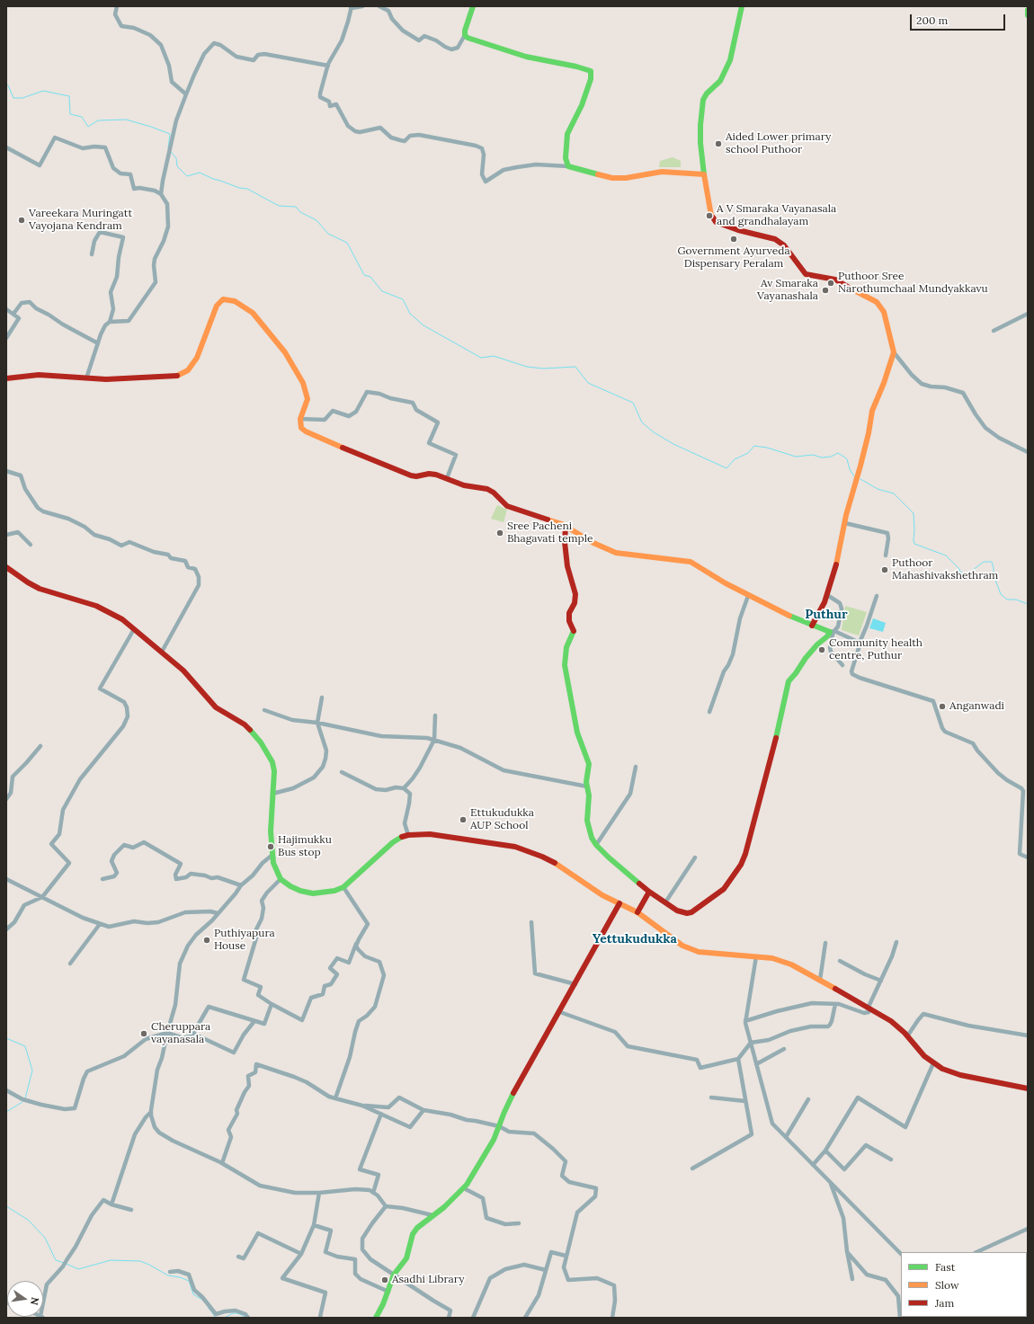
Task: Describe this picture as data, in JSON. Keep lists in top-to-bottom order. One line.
{"districts":["Puthur","Yettukudukka"],"places":["Aided Lower primary school Puthoor","A V Smaraka Vayanasala and grandhalayam","Vareekara Muringatt Vayojana Kendram","Government Ayurveda Dispensary Peralam","Puthoor Sree Narothumchaal Mundyakkavu","Av Smaraka Vayanashala","Sree Pacheni Bhagavati temple","Puthoor Mahashivakshethram","Community health centre, Puthur","Anganwadi","Ettukudukka AUP School","Hajimukku Bus stop","Puthiyapura House","Cheruppara vayanasala","Asadhi Library"],"legend":["Fast","Slow","Jam"],"scale_bar":"200 m","north":"right"}
